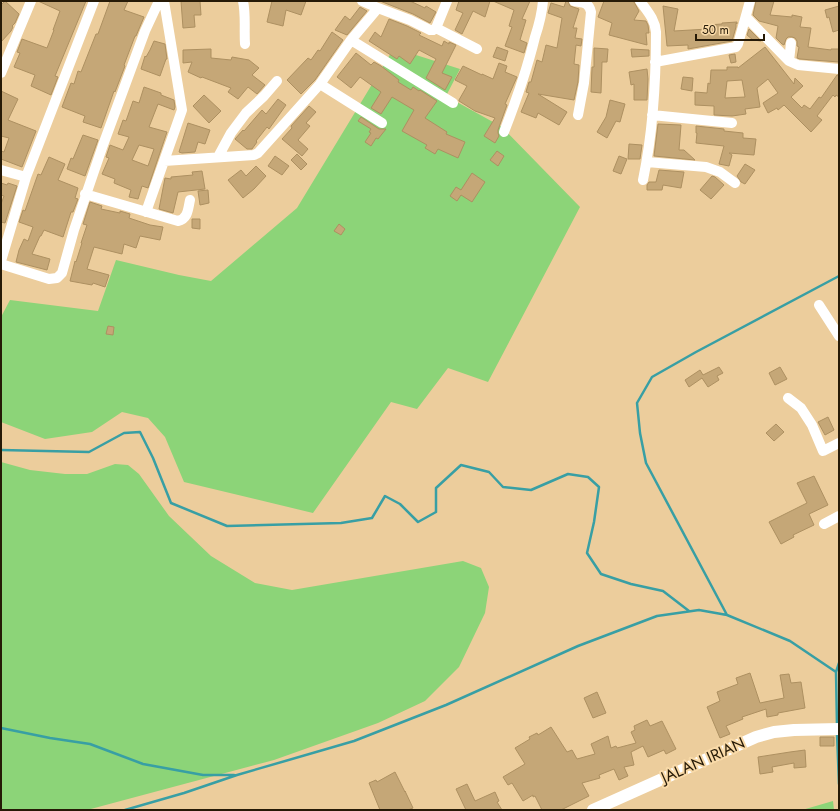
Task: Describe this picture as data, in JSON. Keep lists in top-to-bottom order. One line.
{"streets":{"main road":["JALAN IRIAN"]},"scale_bar":"50 m"}
